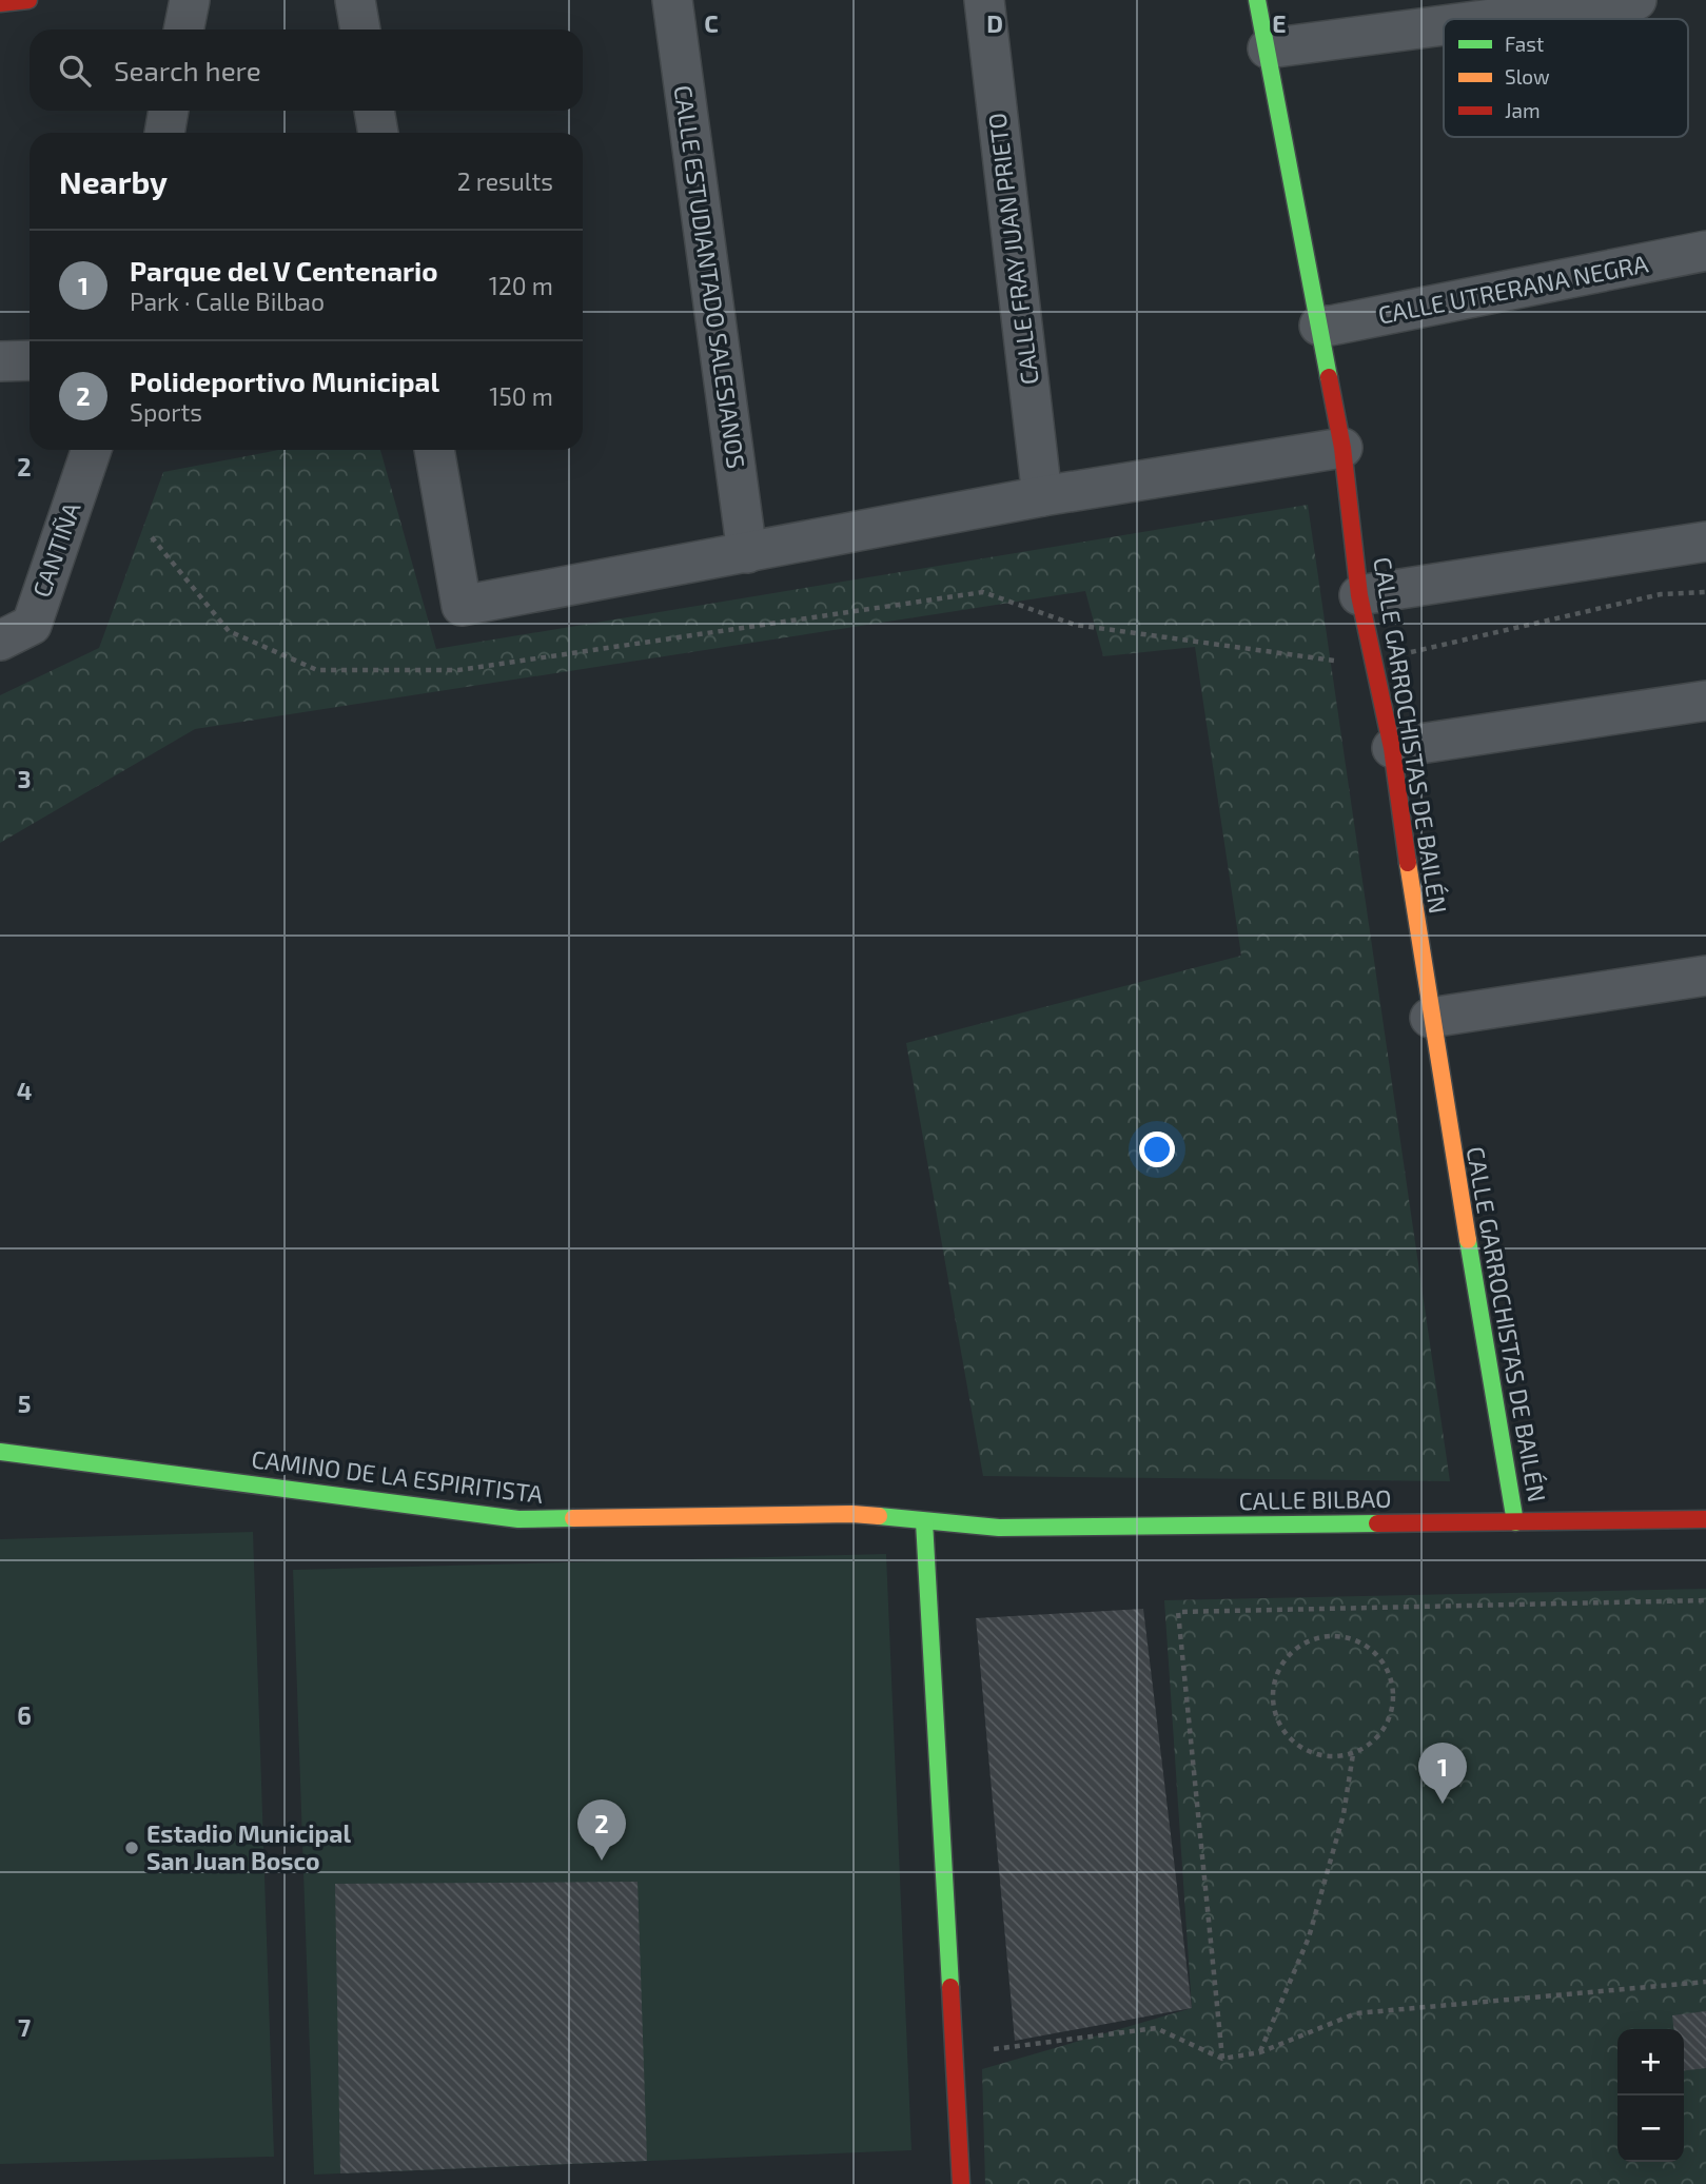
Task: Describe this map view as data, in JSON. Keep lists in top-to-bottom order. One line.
{"streets":{"street":["CALLE FRAY JUAN PRIETO","CALLE ESTUDIANTADO SALESIANOS","CALLE UTRERANA NEGRA","CANTIÑA","CALLE GARROCHISTAS DE BAILÉN","CAMINO DE LA ESPIRITISTA","CALLE BILBAO"]},"crossings":[["CALLE UTRERANA NEGRA","CALLE GARROCHISTAS DE BAILÉN"],["CALLE GARROCHISTAS DE BAILÉN","CALLE BILBAO"],["CAMINO DE LA ESPIRITISTA","CALLE BILBAO"]],"places":["Estadio Municipal San Juan Bosco"],"legend":["Fast","Slow","Jam"],"page":{"search":"Search here","heading":["Nearby","2 results"],"list":[{"mark":"1","name":"Parque del V Centenario","note":"Park · Calle Bilbao","value":"120 m"},{"mark":"2","name":"Polideportivo Municipal","note":"Sports","value":"150 m"}],"pins":["1","2"],"map_buttons":["+","−"]},"grid":{"columns":["C","D","E"],"rows":["2","3","4","5","6","7"]}}
